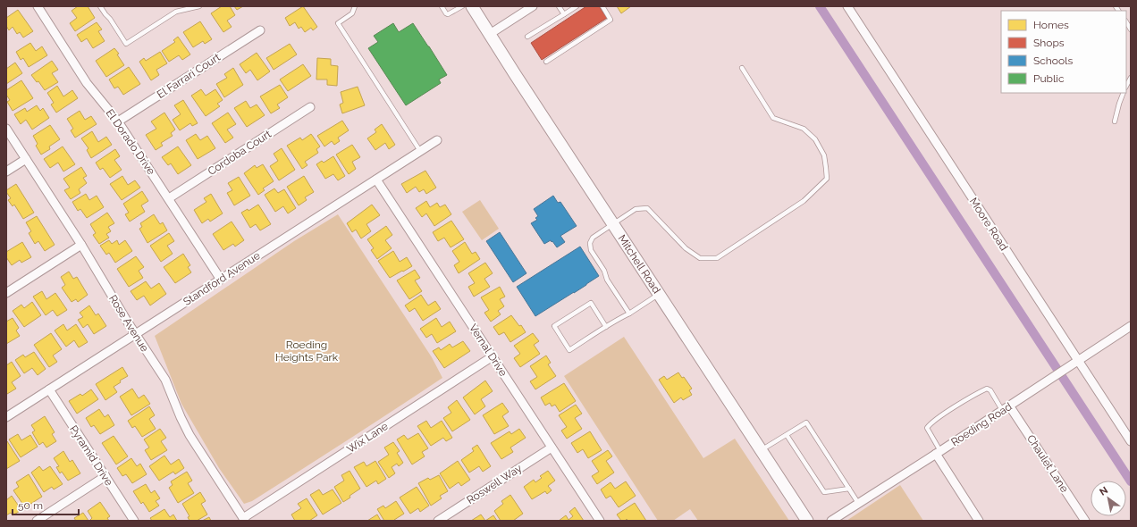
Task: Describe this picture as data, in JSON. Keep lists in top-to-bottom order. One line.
{"streets":{"street":["El Farrari Court","El Dorado Drive","Cordoba Court","Moore Road","Mitchell Road","Standford Avenue","Rose Avenue","Vernal Drive","Roeding Road","Wix Lane","Pyramid Drive","Chaulet Lane","Roswell Way"]},"crossings":[["El Farrari Court","El Dorado Drive"],["El Dorado Drive","Cordoba Court"],["El Dorado Drive","Standford Avenue"],["Moore Road","Roeding Road"],["Standford Avenue","Rose Avenue"],["Standford Avenue","Vernal Drive"],["Standford Avenue","Pyramid Drive"],["Rose Avenue","Wix Lane"],["Vernal Drive","Wix Lane"],["Vernal Drive","Roswell Way"],["Roeding Road","Chaulet Lane"]],"parks":["Roeding Heights Park"],"legend":["Homes","Shops","Schools","Public"],"scale_bar":"50 m","north":"top left"}
